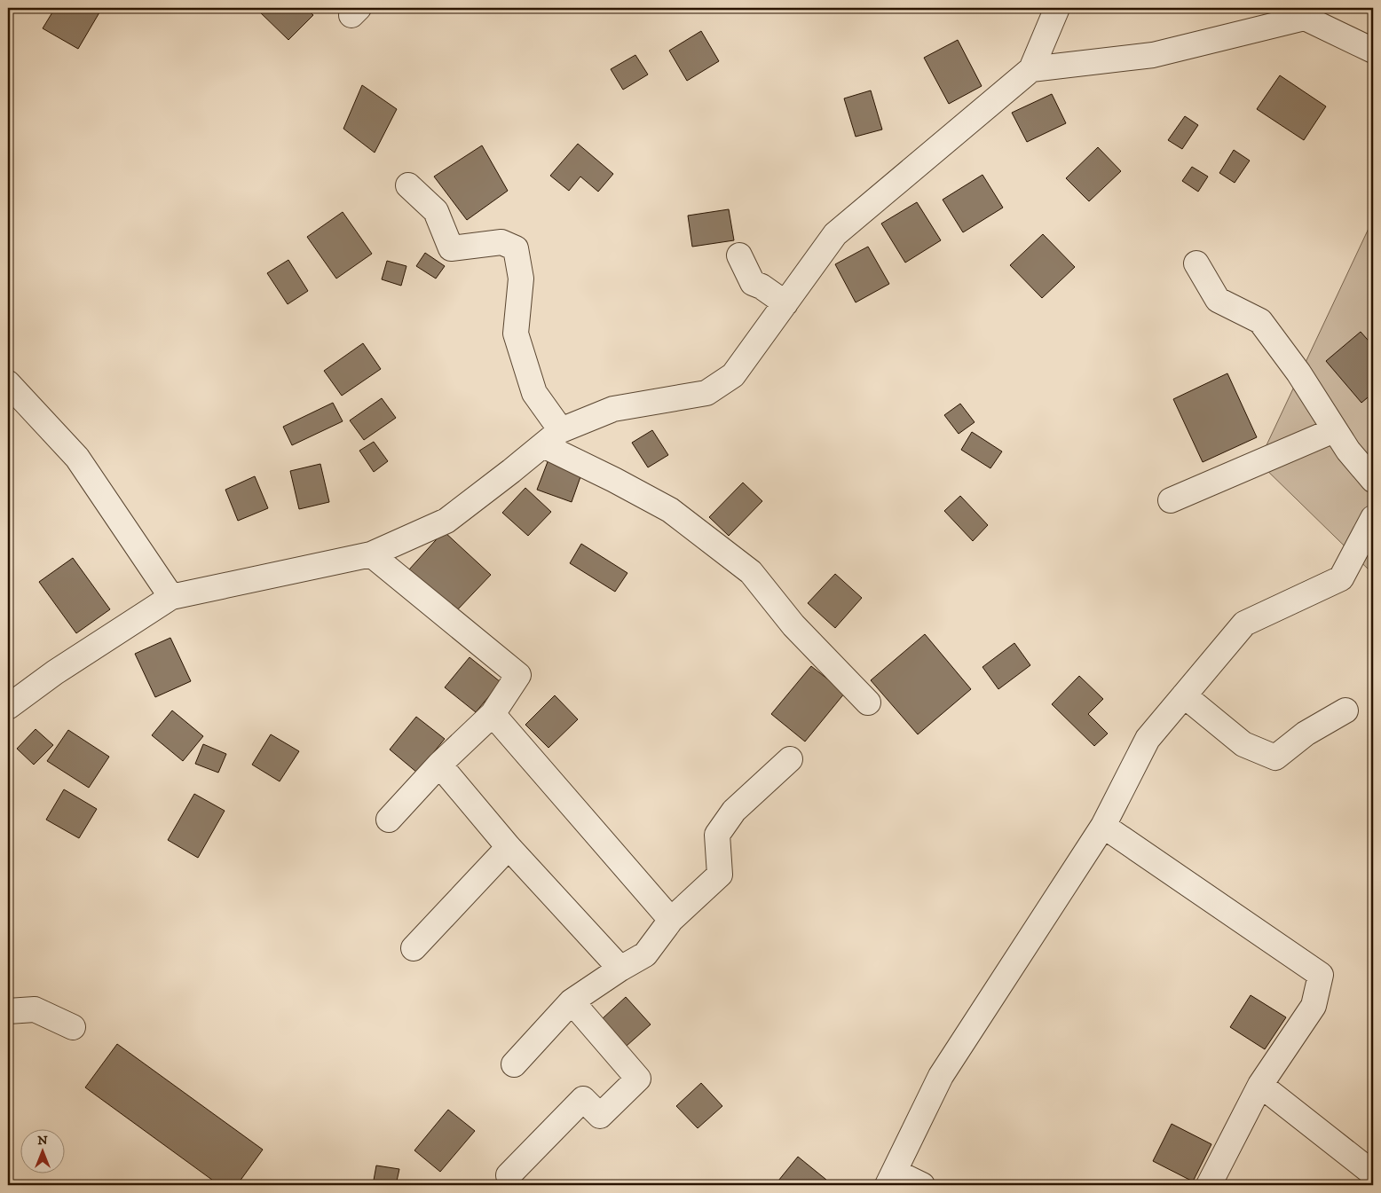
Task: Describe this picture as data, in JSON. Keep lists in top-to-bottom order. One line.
{"north":"top"}
